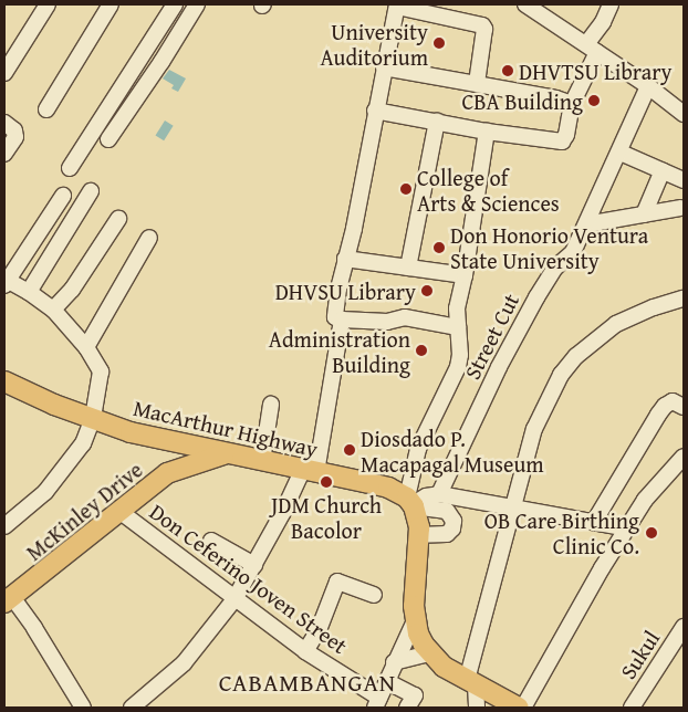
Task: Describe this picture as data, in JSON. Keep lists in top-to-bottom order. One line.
{"streets":{"main road":["MacArthur Highway","McKinley Drive"],"street":["Street Cut","Don Ceferino Joven Street","Sukul"]},"crossings":[["MacArthur Highway","McKinley Drive"],["McKinley Drive","Don Ceferino Joven Street"]],"districts":["CABAMBANGAN"],"places":["University Auditorium","DHVTSU Library","CBA Building","College of Arts & Sciences","Don Honorio Ventura State University","DHVSU Library","Administration Building","Diosdado P. Macapagal Museum","JDM Church Bacolor","OB Care Birthing Clinic Co."]}
